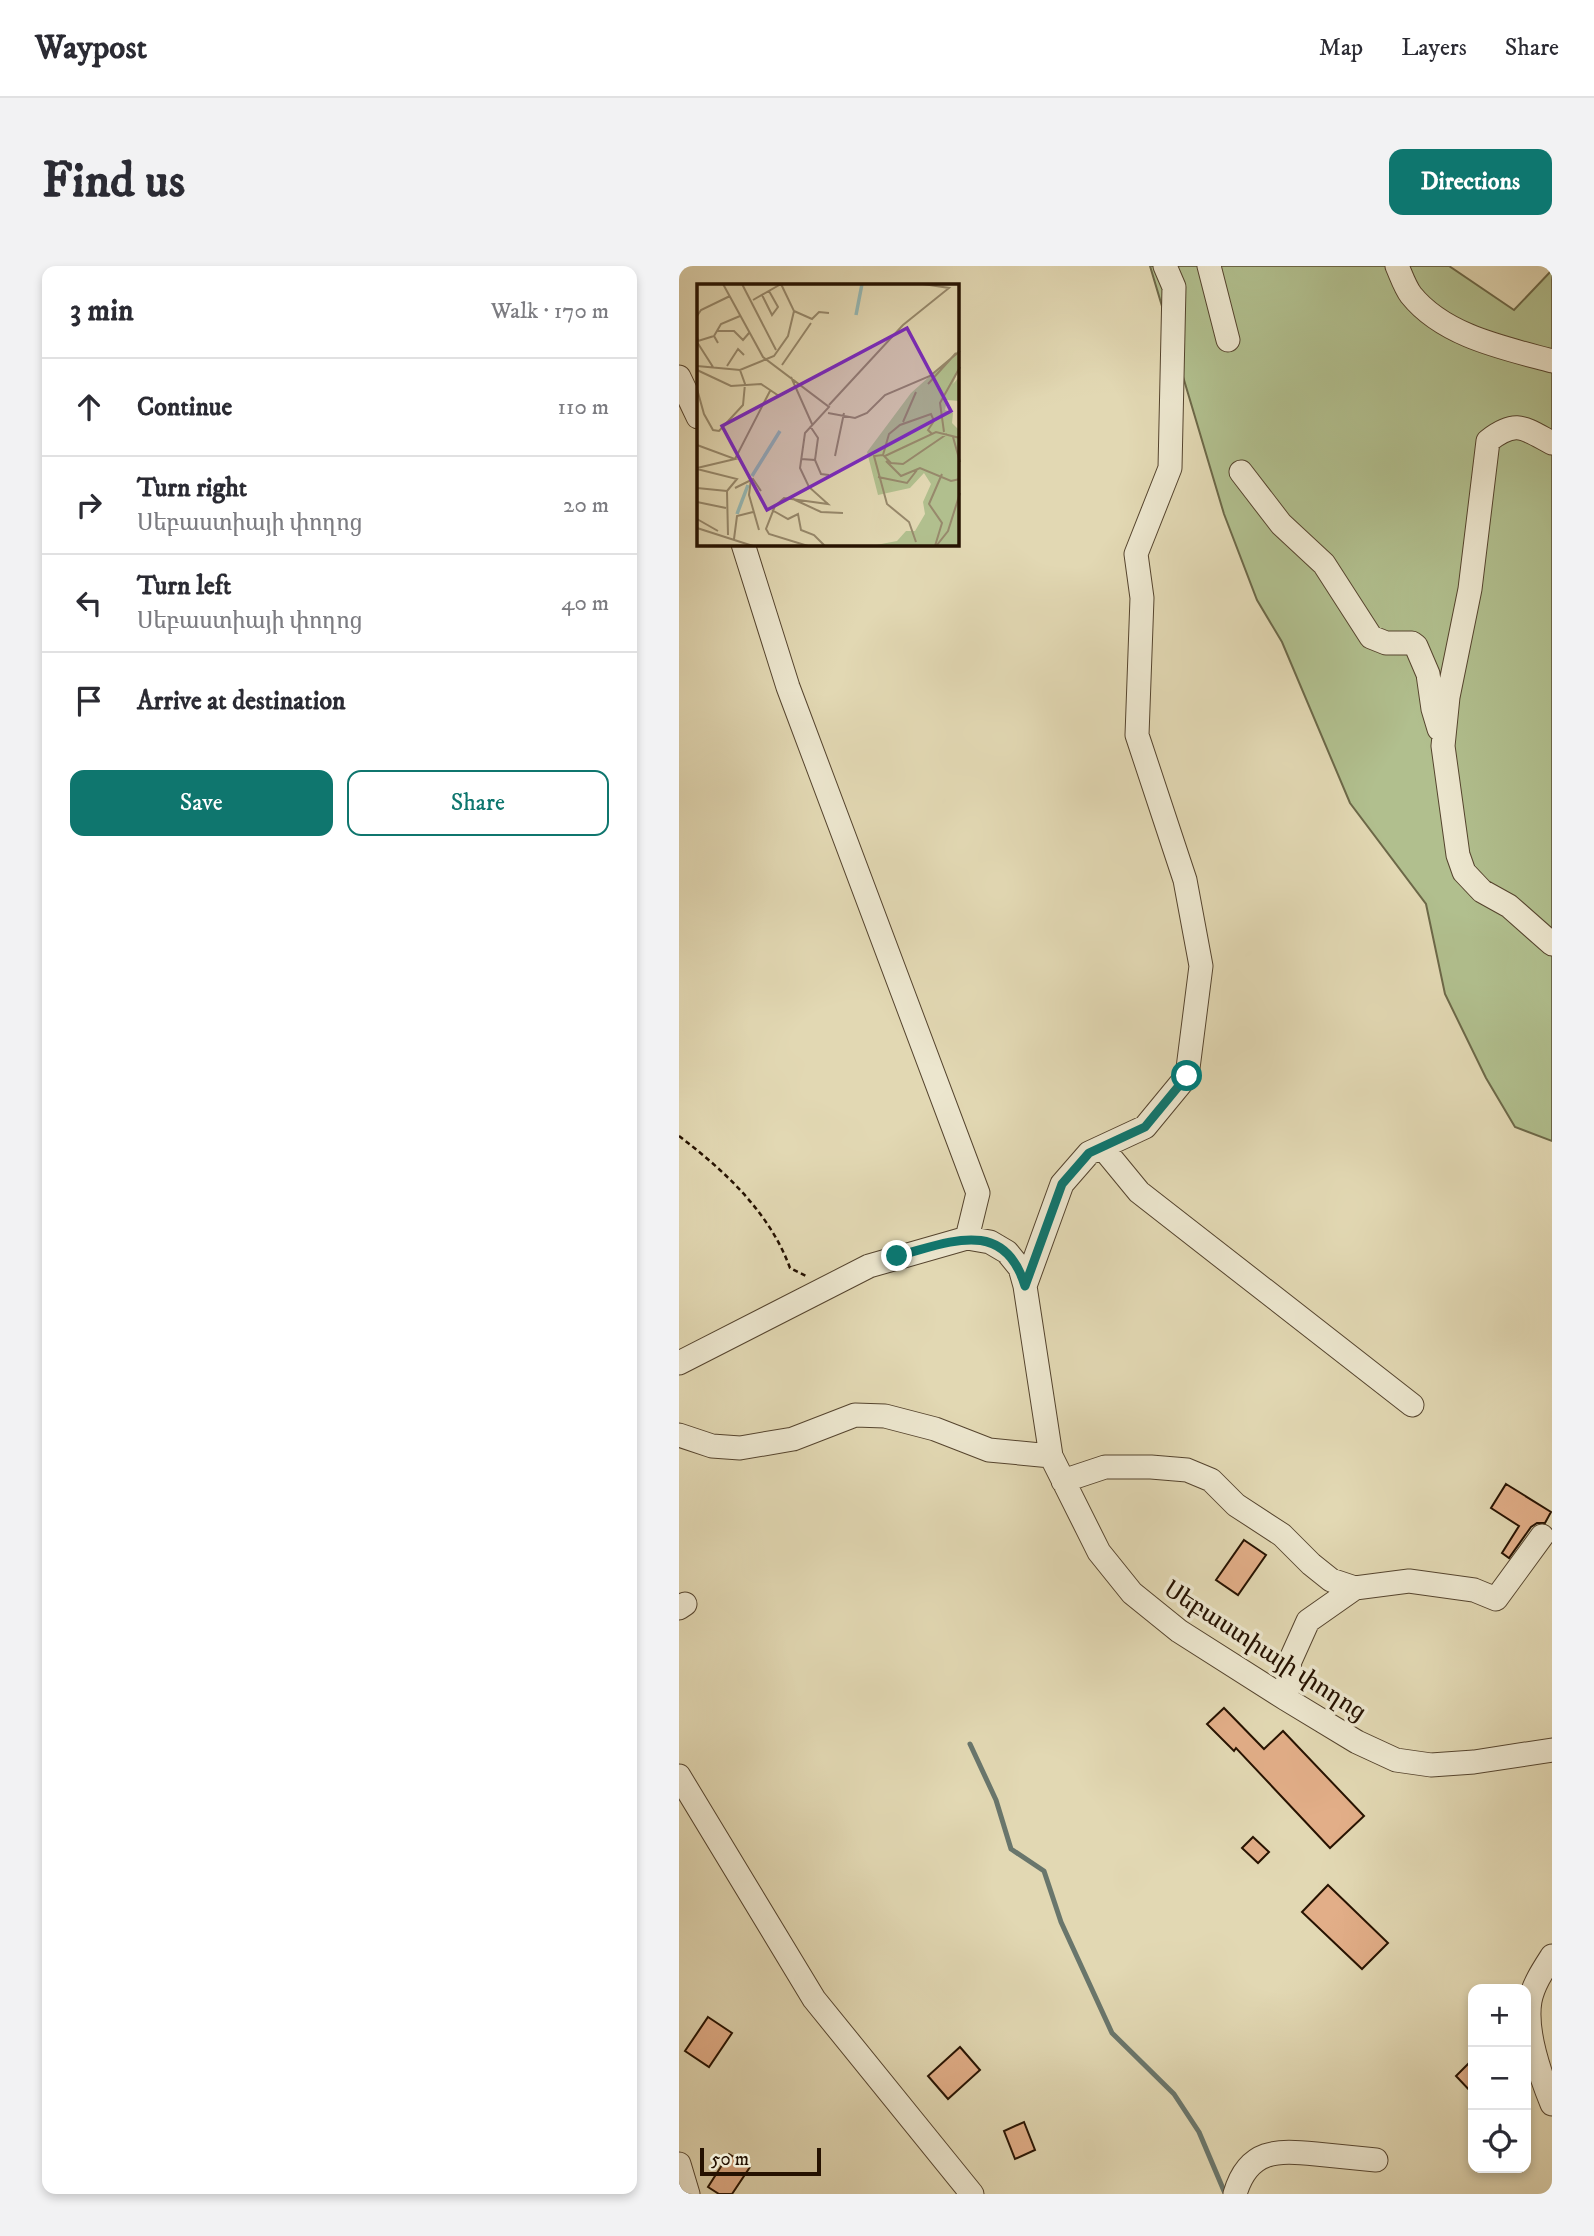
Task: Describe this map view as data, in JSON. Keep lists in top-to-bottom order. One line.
{"streets":{"street":["Սեբաստիայի փողոց"]},"scale_bar":"50 m","page":{"header":"Waypost","nav":["Map","Layers","Share"],"buttons":["Directions",["Save","Share"]],"title":"Find us","heading":["3 min","Walk · 170 m"],"list":[["Continue","110 m"],["Turn right","Սեբաստիայի փողոց","20 m"],["Turn left","Սեբաստիայի փողոց","40 m"],"Arrive at destination"],"map_buttons":["+","−"],"scale":"50 m"}}
